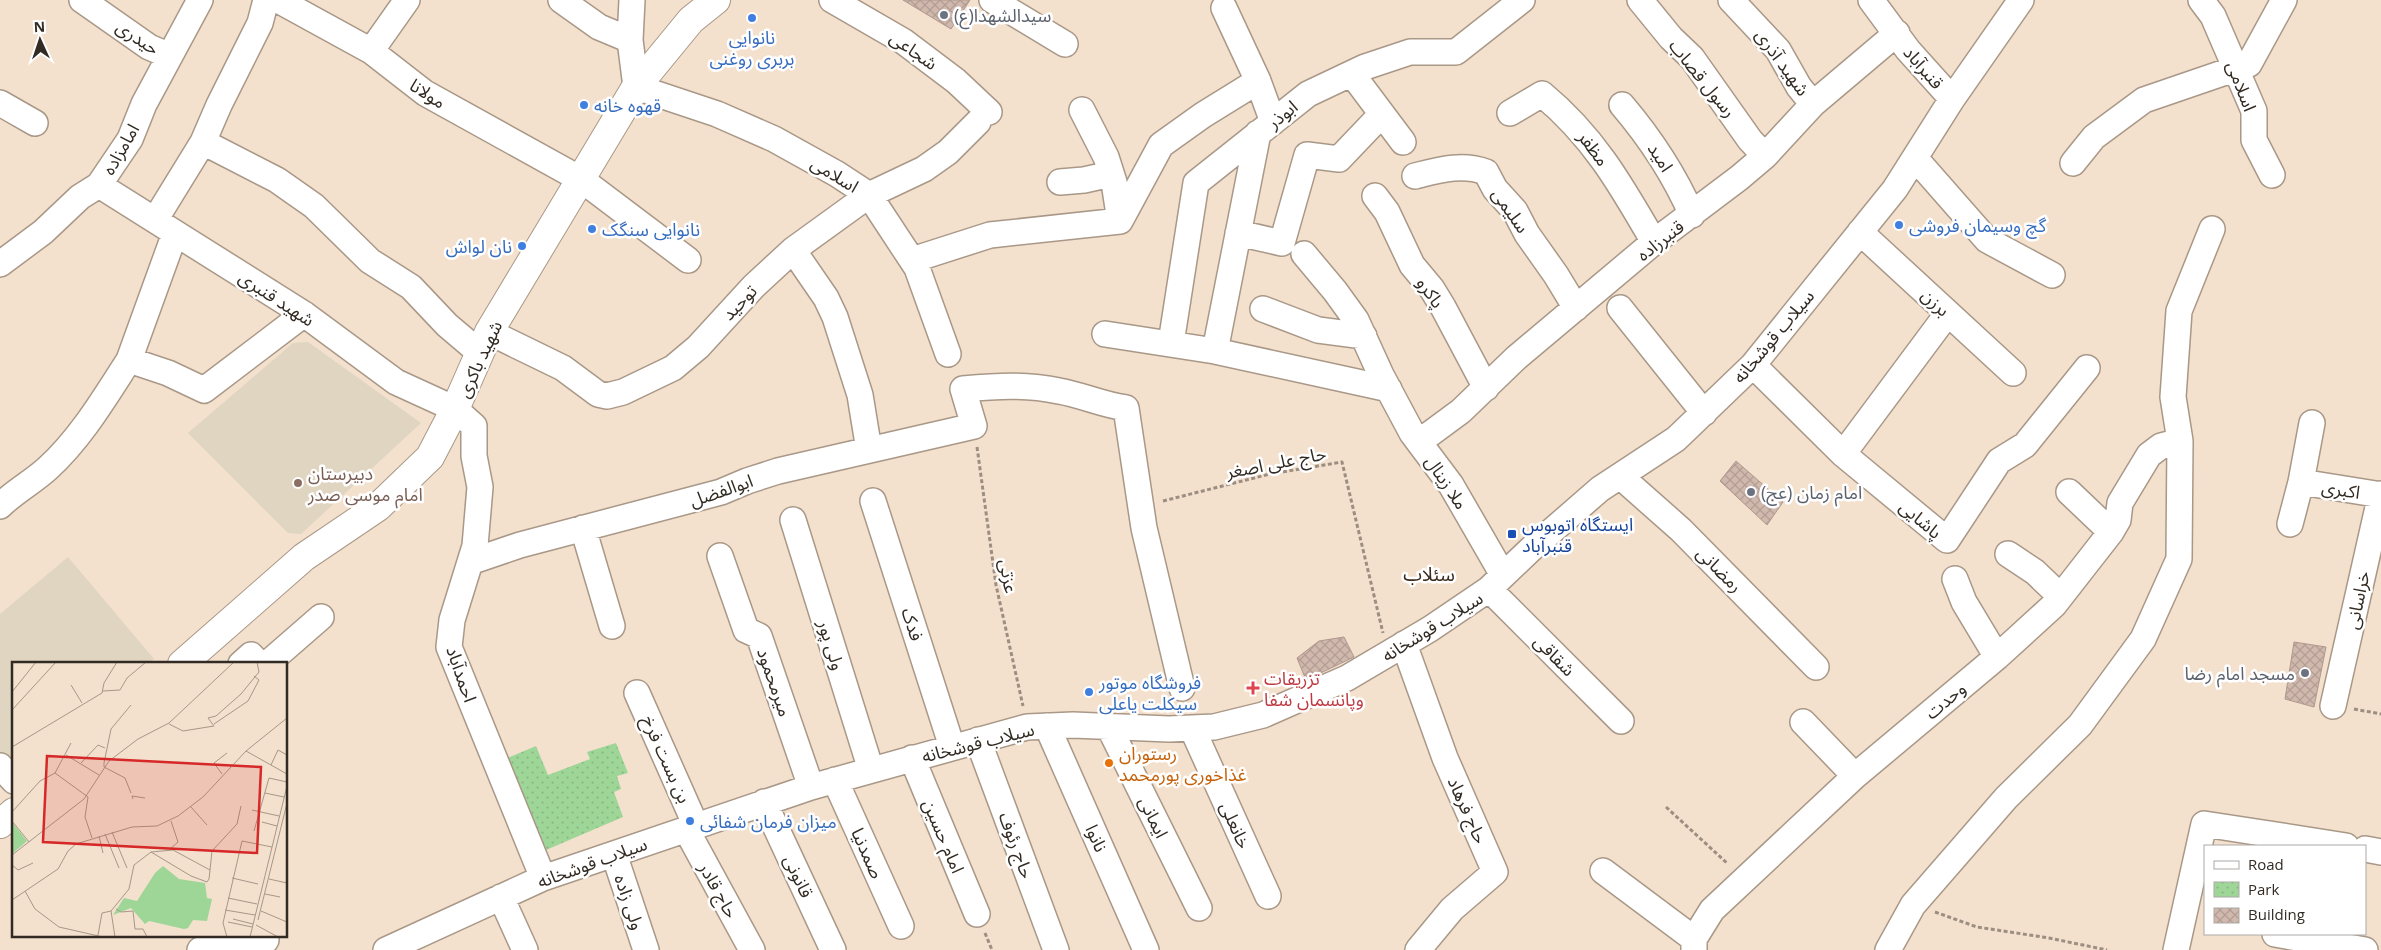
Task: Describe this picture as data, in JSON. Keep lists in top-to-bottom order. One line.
{"streets":{"main road":["شهید باکری"],"street":["حیدری","شجاعی","شهید آذری","قنبرآباد","رسول قصاب","اسلامی","مولانا","ابوذر","مظفر","امامزاده","امید","سلیمی","قنبرزاده","پاکرو","شهید قنبری","توحید","برزن","سیلاب قوشخانه","ملا زینال","اکبری","ابوالفضل","پاشایی","رمضانی","خراسانی","فدک","ولی پور","شقاقی","احمدآباد","میرمحمود","وحدت","بن بست فرخ","حاج فرهاد","ایمانی","خانعلی","امام حسین","نانوا","حاج رئوف","صمدنیا","قانونی","حاج قادر","ولی زاده"],"path":["حاج علی اصغر","عزتی"]},"crossings":[["حیدری","امامزاده"],["شجاعی","توحید"],["شهید آذری","قنبرزاده"],["قنبرآباد","قنبرزاده"],["قنبرآباد","سیلاب قوشخانه"],["رسول قصاب","قنبرزاده"],["اسلامی","توحید"],["اسلامی","شهید باکری"],["مولانا","شهید باکری"],["مظفر","قنبرزاده"],["امامزاده","شهید قنبری"],["امید","قنبرزاده"],["سلیمی","قنبرزاده"],["قنبرزاده","پاکرو"],["قنبرزاده","ملا زینال"],["شهید قنبری","شهید باکری"],["شهید قنبری","احمدآباد"],["توحید","شهید باکری"],["برزن","سیلاب قوشخانه"],["سیلاب قوشخانه","حاج علی اصغر"],["سیلاب قوشخانه","ملا زینال"],["سیلاب قوشخانه","پاشایی"],["سیلاب قوشخانه","رمضانی"],["سیلاب قوشخانه","عزتی"],["سیلاب قوشخانه","فدک"],["سیلاب قوشخانه","ولی پور"],["سیلاب قوشخانه","شقاقی"],["سیلاب قوشخانه","احمدآباد"],["سیلاب قوشخانه","میرمحمود"],["سیلاب قوشخانه","بن بست فرخ"],["سیلاب قوشخانه","حاج فرهاد"],["سیلاب قوشخانه","ایمانی"],["سیلاب قوشخانه","خانعلی"],["سیلاب قوشخانه","امام حسین"],["سیلاب قوشخانه","نانوا"],["سیلاب قوشخانه","حاج رئوف"],["سیلاب قوشخانه","صمدنیا"],["سیلاب قوشخانه","قانونی"],["سیلاب قوشخانه","حاج قادر"],["سیلاب قوشخانه","ولی زاده"],["شهید باکری","احمدآباد"],["حاج علی اصغر","حاج فرهاد"],["ملا زینال","شقاقی"],["اکبری","خراسانی"],["ابوالفضل","عزتی"],["ابوالفضل","احمدآباد"],["عزتی","نانوا"],["بن بست فرخ","حاج قادر"]],"districts":["سئلاب"],"places":{"other":["سیدالشهدا(ع)","نانوایی بربری روغنی","قهوه خانه","گچ وسیمان فروشی","نانوایی سنگک","نان لواش","دبیرستان امام موسی صدر","امام زمان (عج)","مسجد امام رضا","فروشگاه موتور سیکلت یاعلی","رستوران غذاخوری پورمحمد","میزان فرمان شفائی"],"transit":["ایستگاه اتوبوس قنبرآباد"],"health":["تزریقات وپانسمان شفا"]},"legend":["Road","Park","Building"],"north":"top"}
